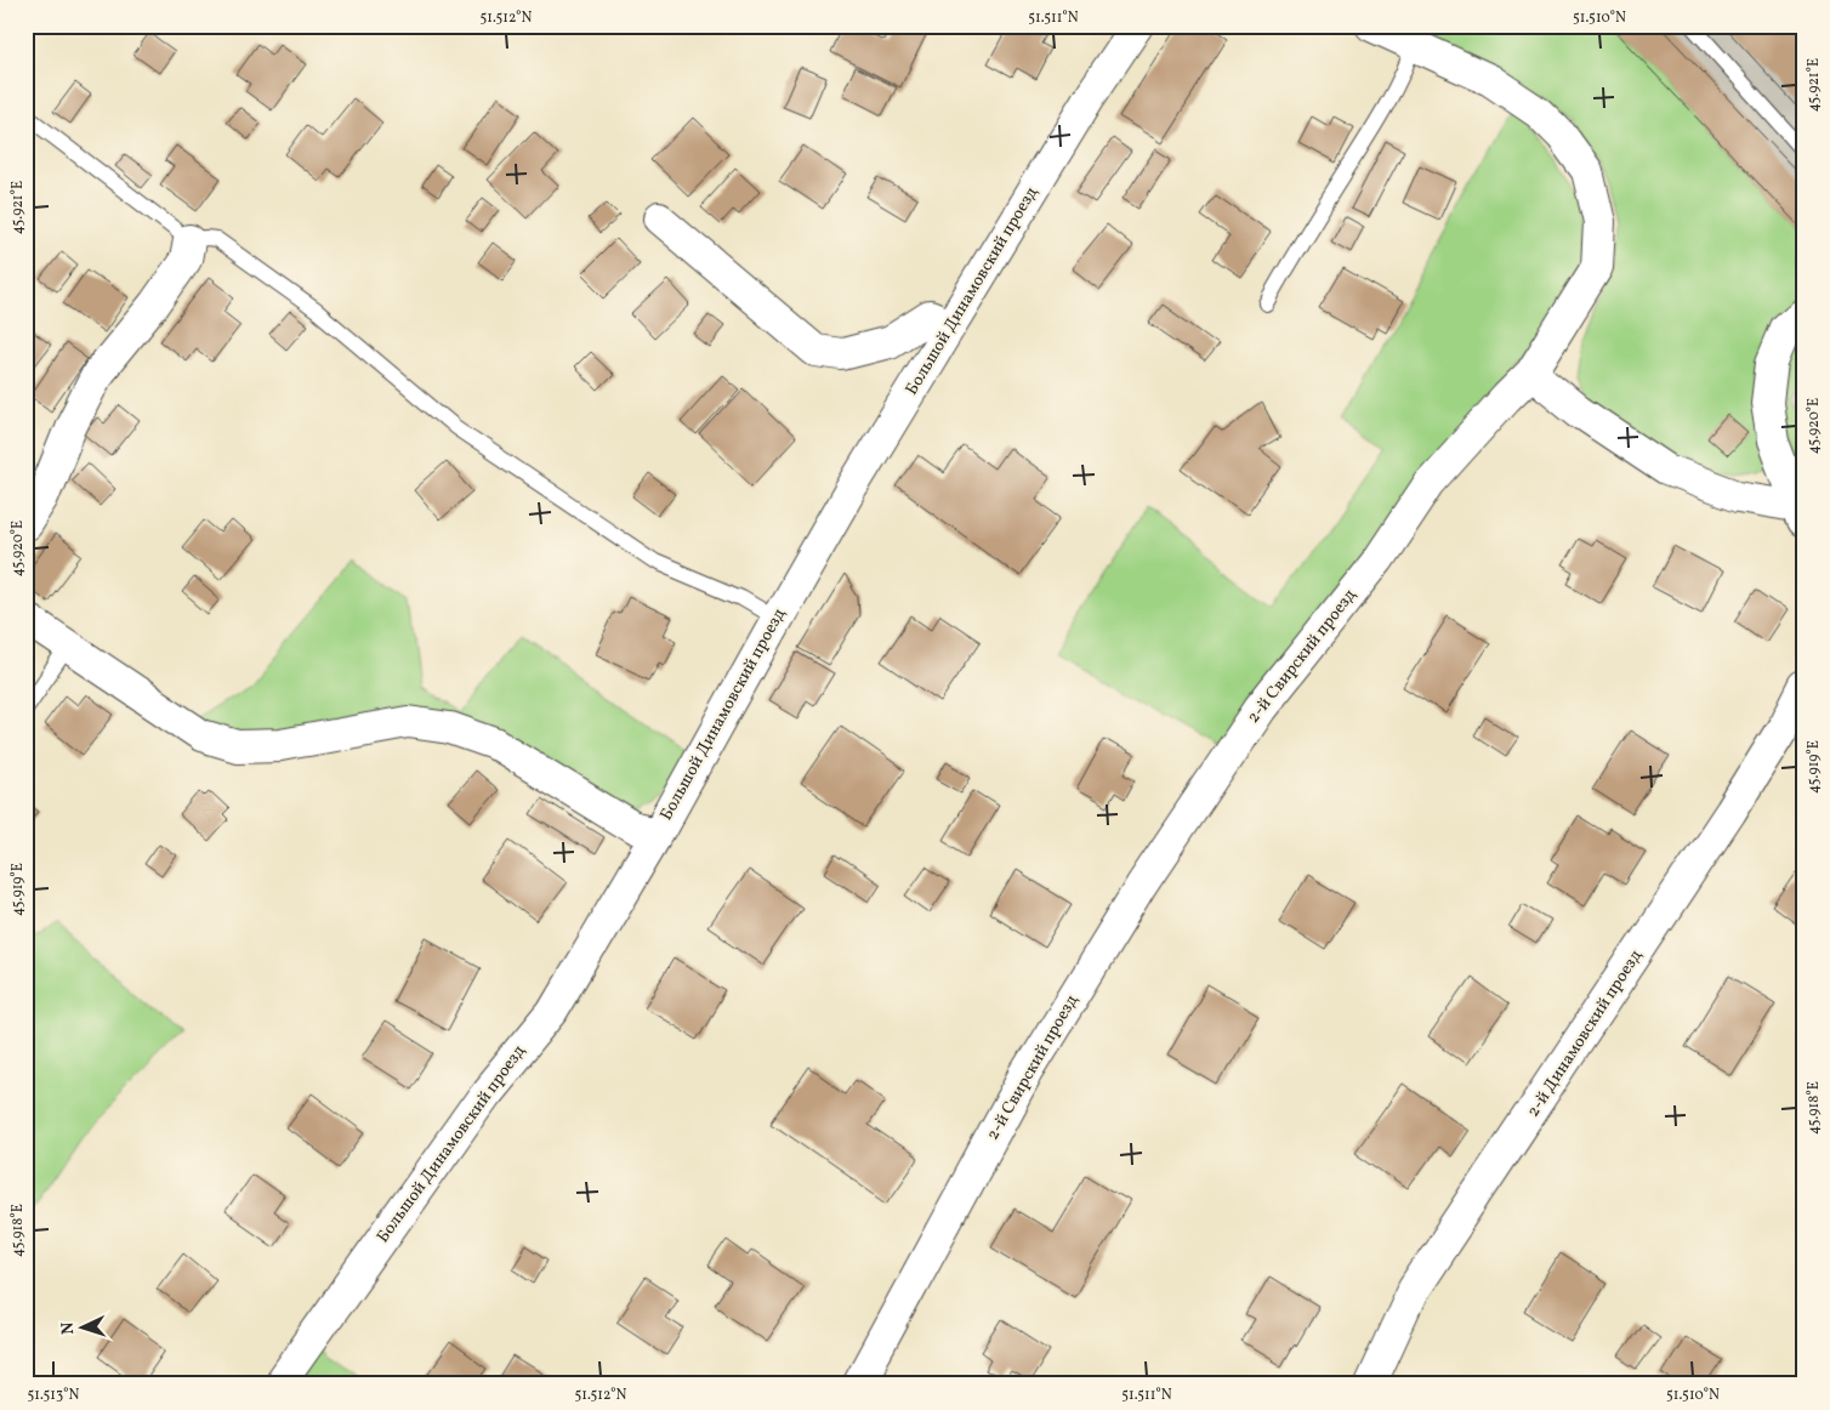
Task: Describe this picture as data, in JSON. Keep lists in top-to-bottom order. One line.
{"streets":{"street":["Большой Динамовский проезд","2-й Свирский проезд","2-й Динамовский проезд"]},"north":"left","coordinates":["51.512°N","51.511°N","51.510°N","45.921°E","45.920°E","45.919°E","45.918°E","51.513°N"]}
